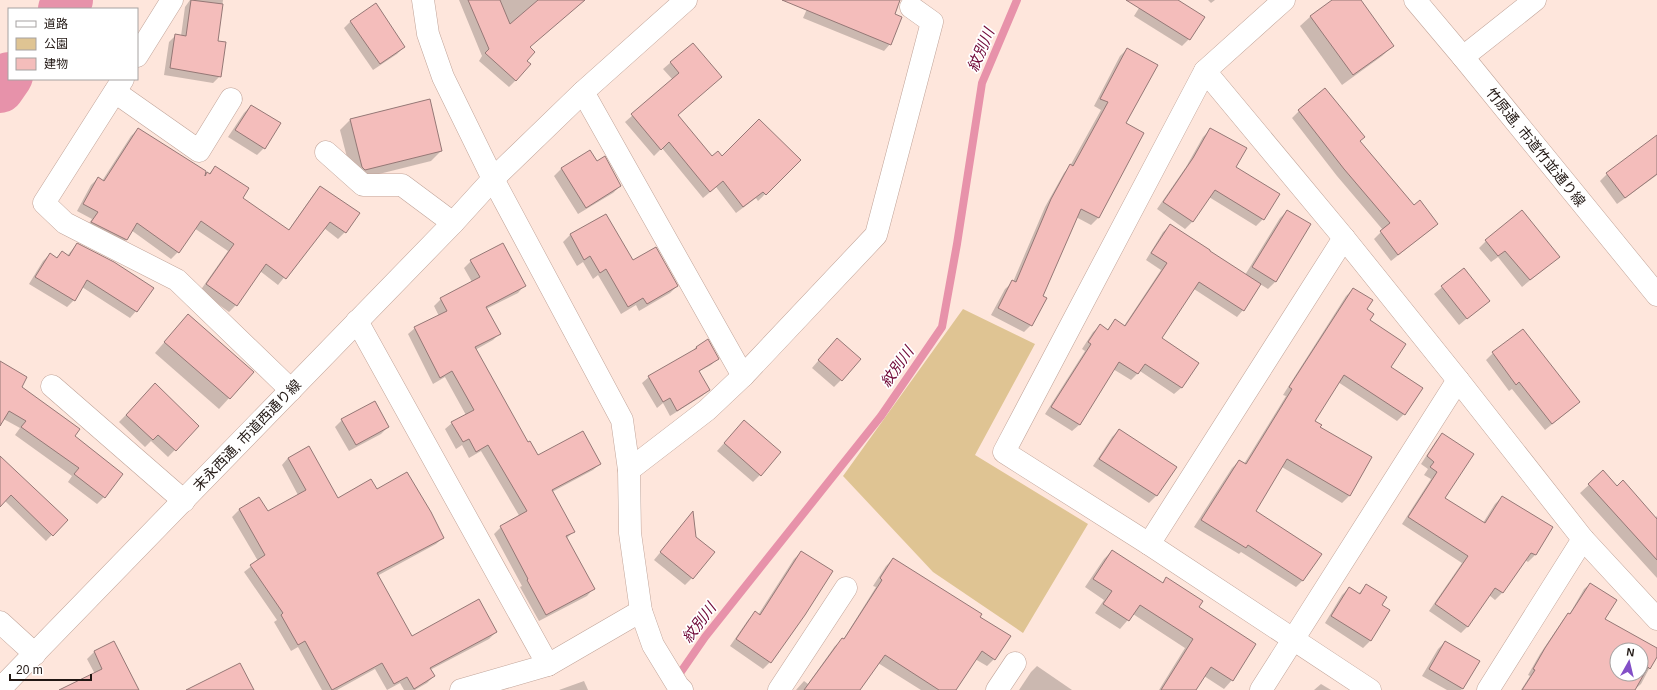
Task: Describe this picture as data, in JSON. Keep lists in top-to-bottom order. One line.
{"streets":{"street":["竹原通, 市道竹並通り線","末永西通, 市道西通り線"]},"water":["紋別川"],"legend":["道路","公園","建物"],"scale_bar":"20 m","north":"top"}
